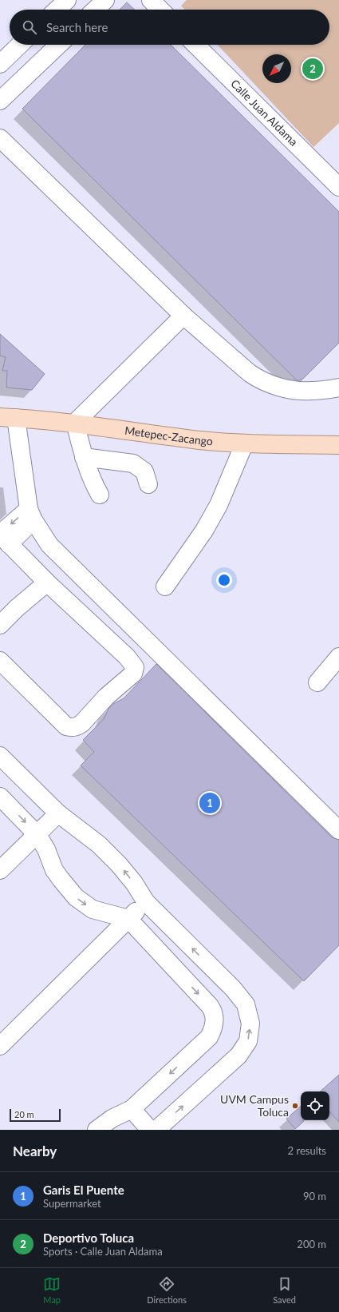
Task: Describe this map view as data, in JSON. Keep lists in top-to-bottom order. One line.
{"streets":{"main road":["Metepec-Zacango"],"street":["Calle Juan Aldama"]},"places":["UVM Campus Toluca"],"scale_bar":"20 m","north":"bottom left","page":{"search":"Search here","pins":["2","1"],"scale":"20 m","heading":["Nearby","2 results"],"list":[{"mark":"1","name":"Garis El Puente","note":"Supermarket","value":"90 m"},{"mark":"2","name":"Deportivo Toluca","note":"Sports · Calle Juan Aldama","value":"200 m"}],"nav":["Map","Directions","Saved"]}}
